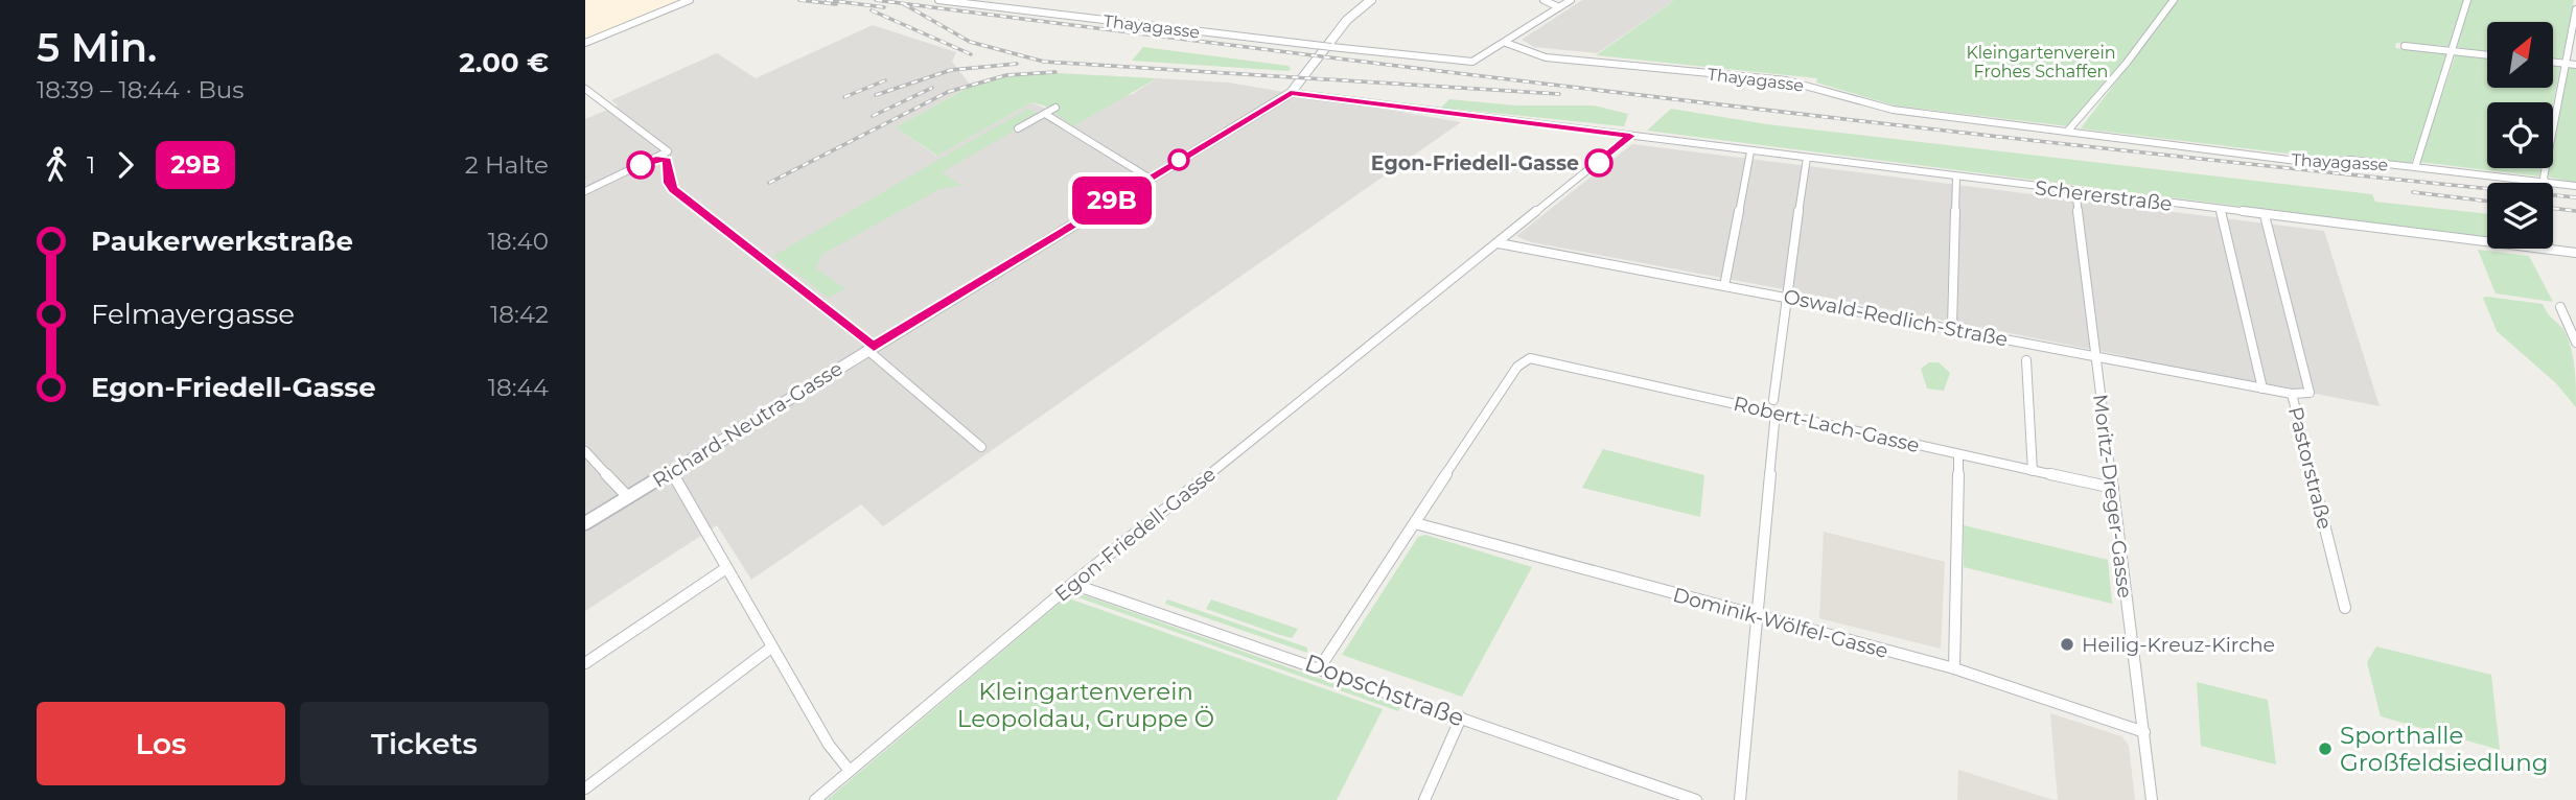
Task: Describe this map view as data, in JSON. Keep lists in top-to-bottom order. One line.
{"streets":{"street":["Thayagasse","Schererstraße","Oswald-Redlich-Straße","Richard-Neutra-Gasse","Robert-Lach-Gasse","Pastorstraße","Moritz-Dreger-Gasse","Egon-Friedell-Gasse","Dominik-Wölfel-Gasse","Dopschstraße"]},"crossings":[["Schererstraße","Richard-Neutra-Gasse"],["Schererstraße","Pastorstraße"],["Schererstraße","Moritz-Dreger-Gasse"],["Schererstraße","Egon-Friedell-Gasse"],["Oswald-Redlich-Straße","Pastorstraße"],["Oswald-Redlich-Straße","Moritz-Dreger-Gasse"],["Oswald-Redlich-Straße","Egon-Friedell-Gasse"],["Robert-Lach-Gasse","Moritz-Dreger-Gasse"],["Robert-Lach-Gasse","Dominik-Wölfel-Gasse"],["Moritz-Dreger-Gasse","Dominik-Wölfel-Gasse"],["Egon-Friedell-Gasse","Dopschstraße"]],"parks":["Kleingartenverein Frohes Schaffen","Kleingartenverein Leopoldau, Gruppe Ö"],"places":["Egon-Friedell-Gasse","Heilig-Kreuz-Kirche","Sporthalle Großfeldsiedlung"],"lines":["bus line 29B"],"north":"top right","page":{"heading":["5 Min.","18:39 – 18:44 · Bus","2.00 €"],"on_map":"29B","legs":["1","29B","2 Halte"],"list":[{"name":"Paukerwerkstraße","value":"18:40"},{"name":"Felmayergasse","value":"18:42"},{"name":"Egon-Friedell-Gasse","value":"18:44"}],"buttons":["Los","Tickets"]}}
